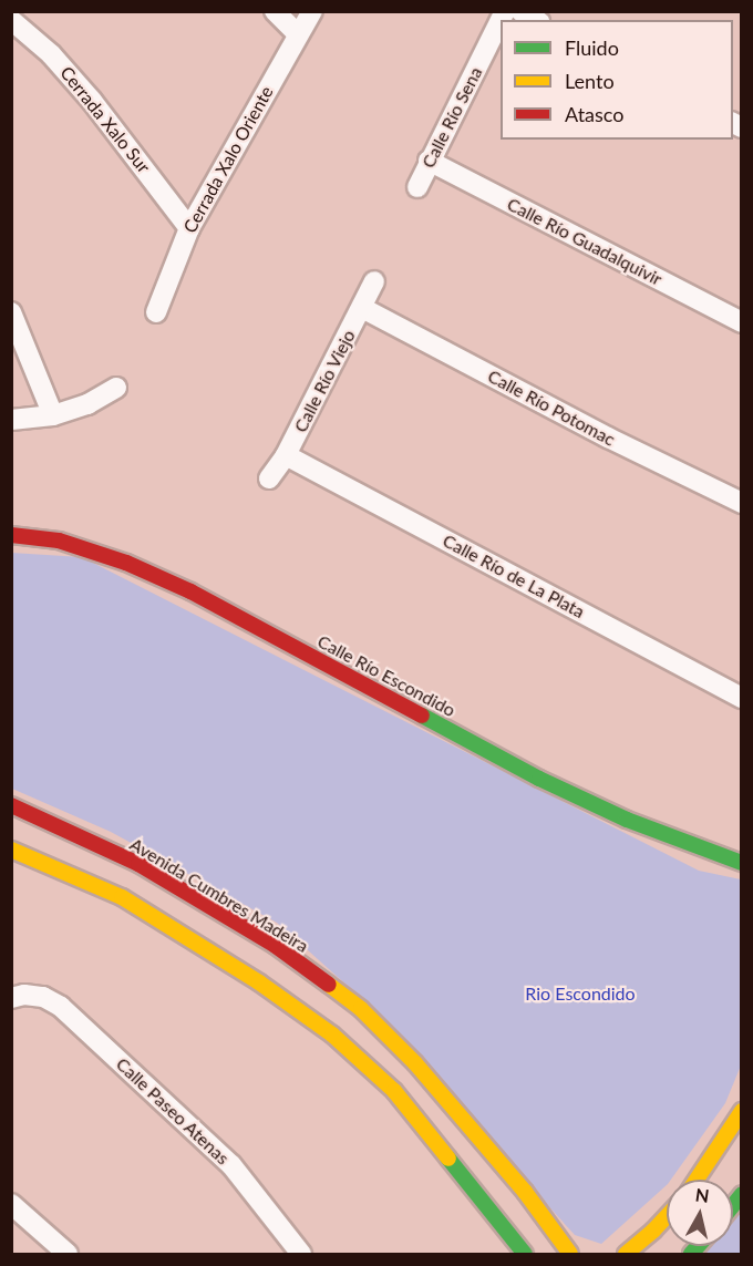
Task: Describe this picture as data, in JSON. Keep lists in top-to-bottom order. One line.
{"streets":{"street":["Calle Río Sena","Cerrada Xalo Sur","Cerrada Xalo Oriente","Calle Río Guadalquivir","Calle Río Viejo","Calle Río Potomac","Calle Río de La Plata","Calle Río Escondido","Avenida Cumbres Madeira","Calle Paseo Atenas"]},"crossings":[["Calle Río Sena","Calle Río Guadalquivir"],["Cerrada Xalo Sur","Cerrada Xalo Oriente"],["Calle Río Viejo","Calle Río Potomac"],["Calle Río Viejo","Calle Río de La Plata"]],"parks":["Rio Escondido"],"legend":["Fluido","Lento","Atasco"],"north":"top"}
